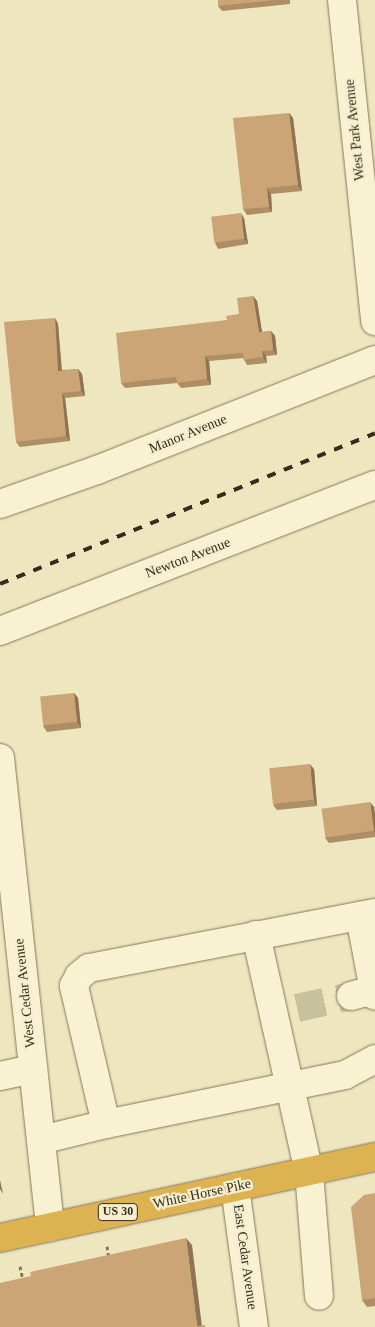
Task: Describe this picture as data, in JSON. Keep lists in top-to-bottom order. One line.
{"streets":{"highway":["White Horse Pike","US 30"],"street":["West Park Avenue","Manor Avenue","Newton Avenue","West Cedar Avenue","East Cedar Avenue"]},"crossings":[["West Cedar Avenue","White Horse Pike"],["White Horse Pike","East Cedar Avenue"]]}
